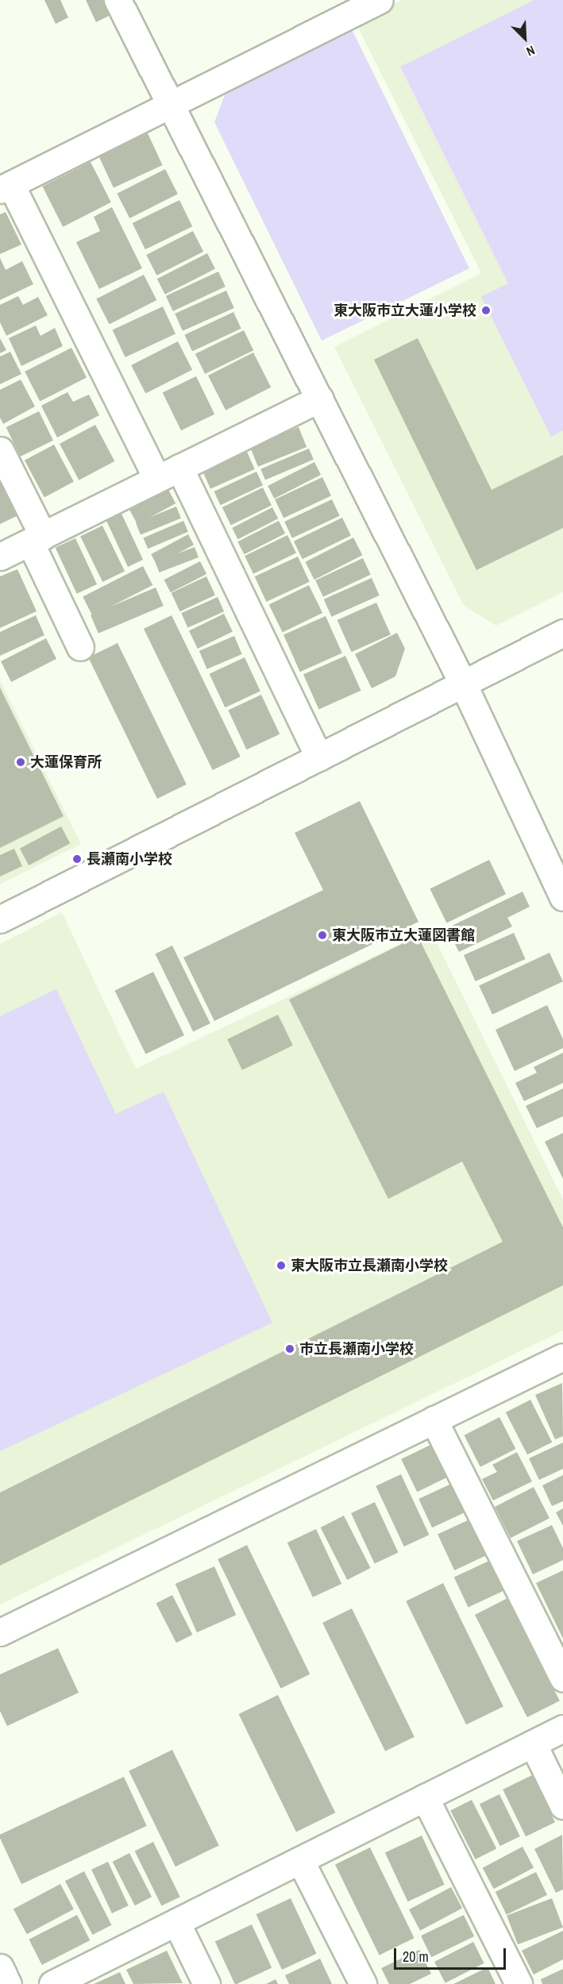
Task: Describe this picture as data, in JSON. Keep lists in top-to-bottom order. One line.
{"places":["東大阪市立大蓮小学校","大蓮保育所","長瀬南小学校","東大阪市立大蓮図書館","東大阪市立長瀬南小学校","市立長瀬南小学校"],"scale_bar":"20 m","north":"bottom right"}
